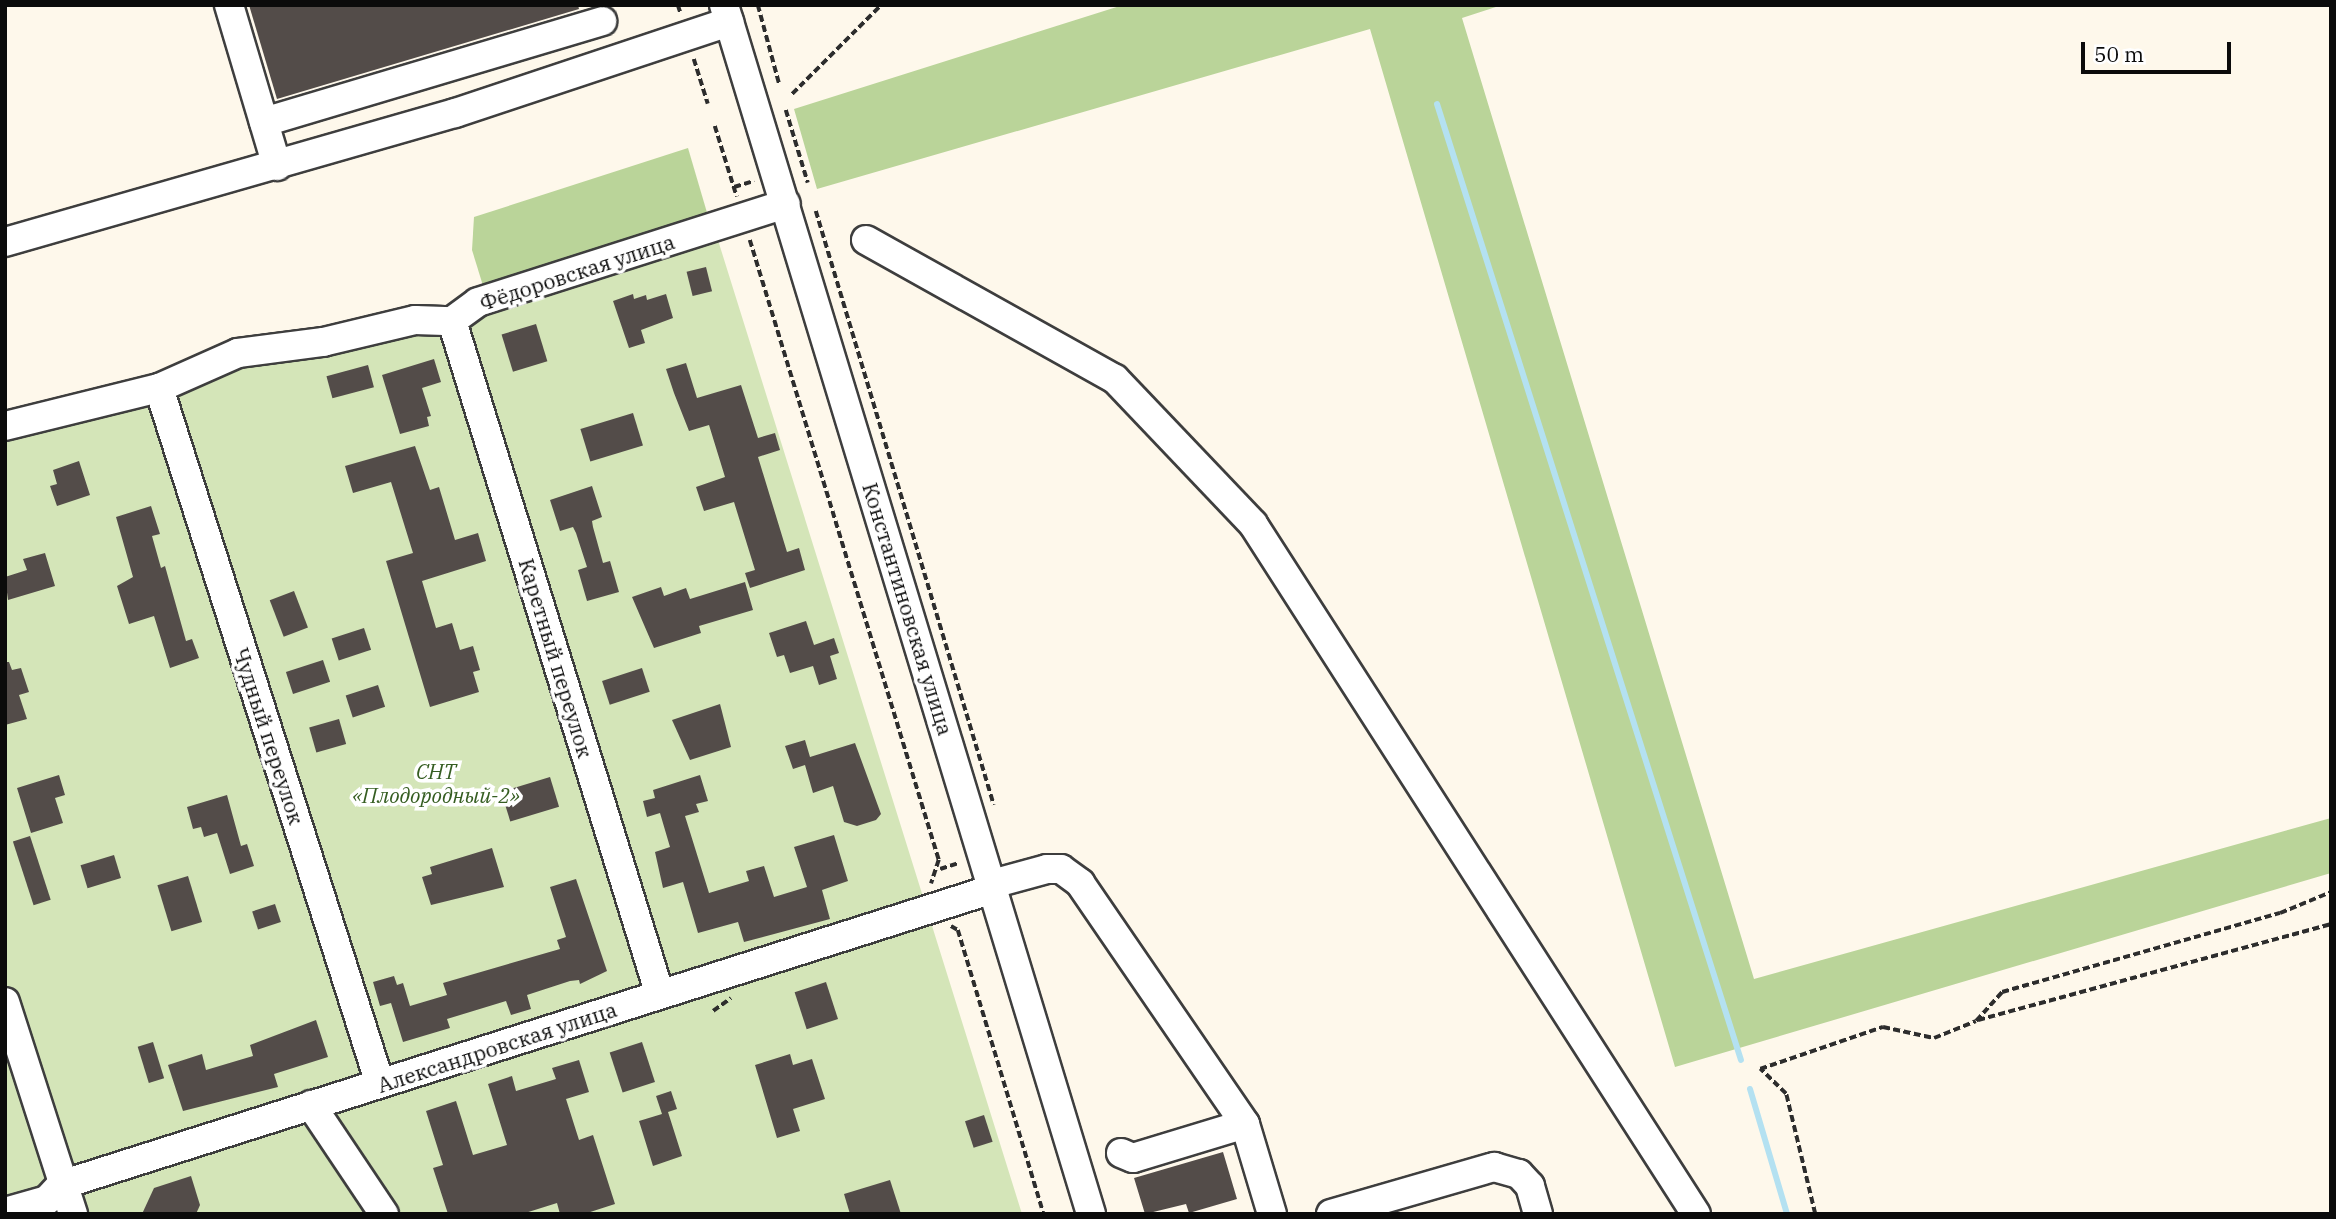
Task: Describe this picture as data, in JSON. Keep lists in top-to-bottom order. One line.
{"streets":{"street":["Фёдоровская улица","Константиновская улица","Каретный переулок","Чудный переулок","Александровская улица"]},"crossings":[["Фёдоровская улица","Константиновская улица"],["Фёдоровская улица","Каретный переулок"],["Константиновская улица","Александровская улица"],["Каретный переулок","Александровская улица"],["Чудный переулок","Александровская улица"]],"parks":["СНТ «Плодородный-2»"],"scale_bar":"50 m"}
